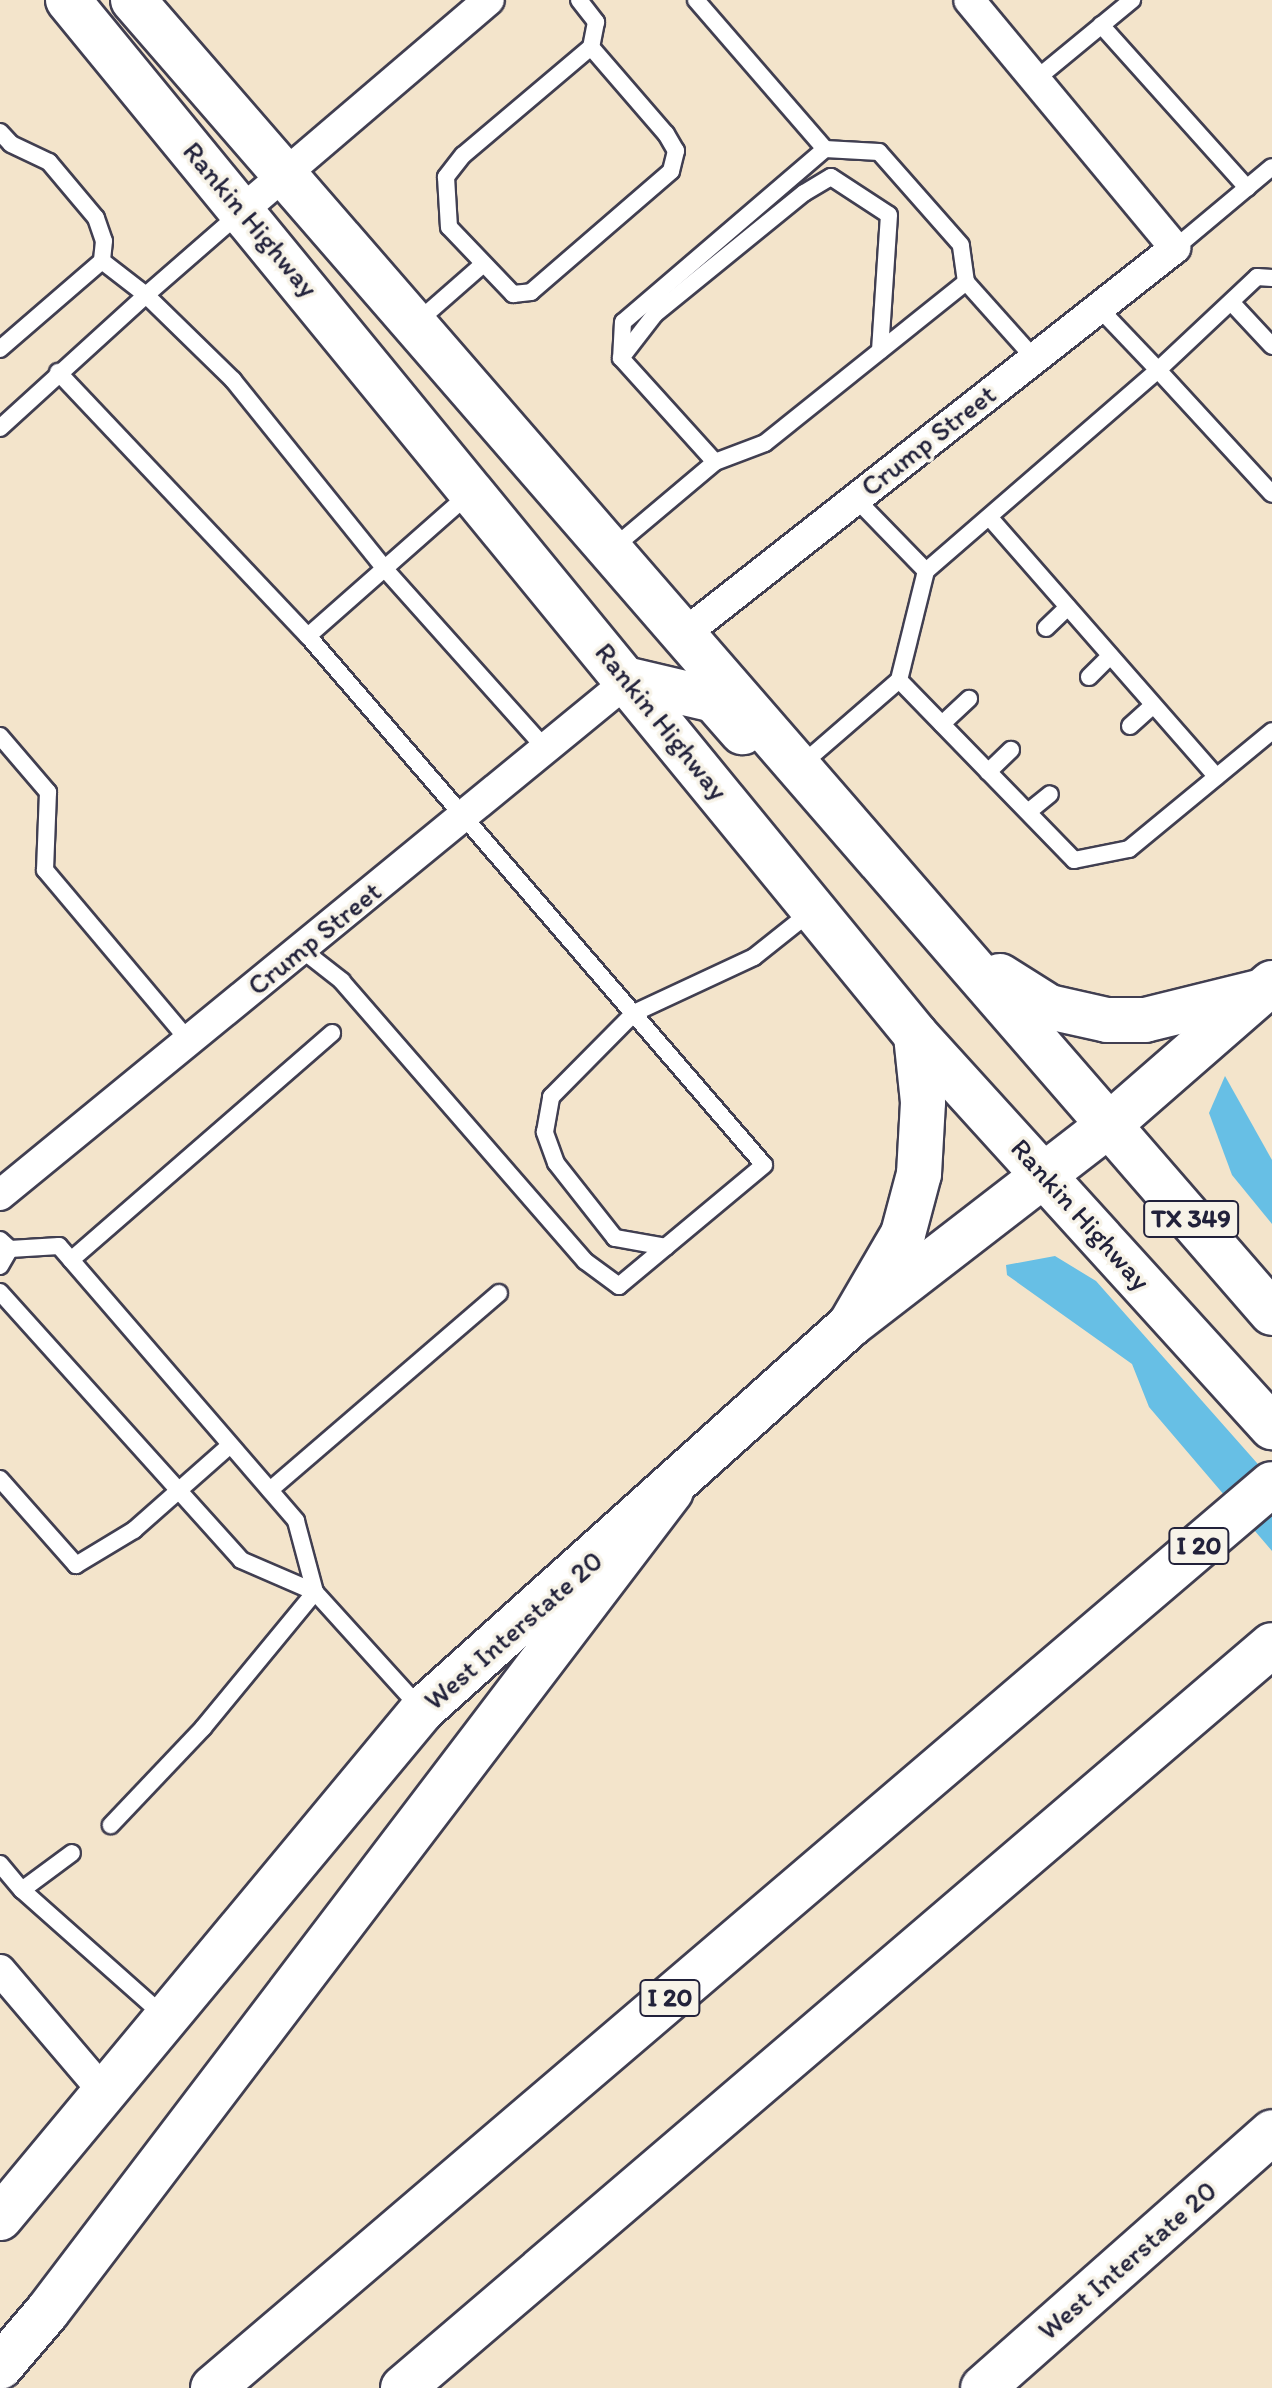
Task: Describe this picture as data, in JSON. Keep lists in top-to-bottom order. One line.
{"streets":{"main road":["Rankin Highway","TX 349","I 20","West Interstate 20"],"street":["Crump Street"]},"crossings":[["Rankin Highway","Crump Street"],["Rankin Highway","West Interstate 20"]]}
